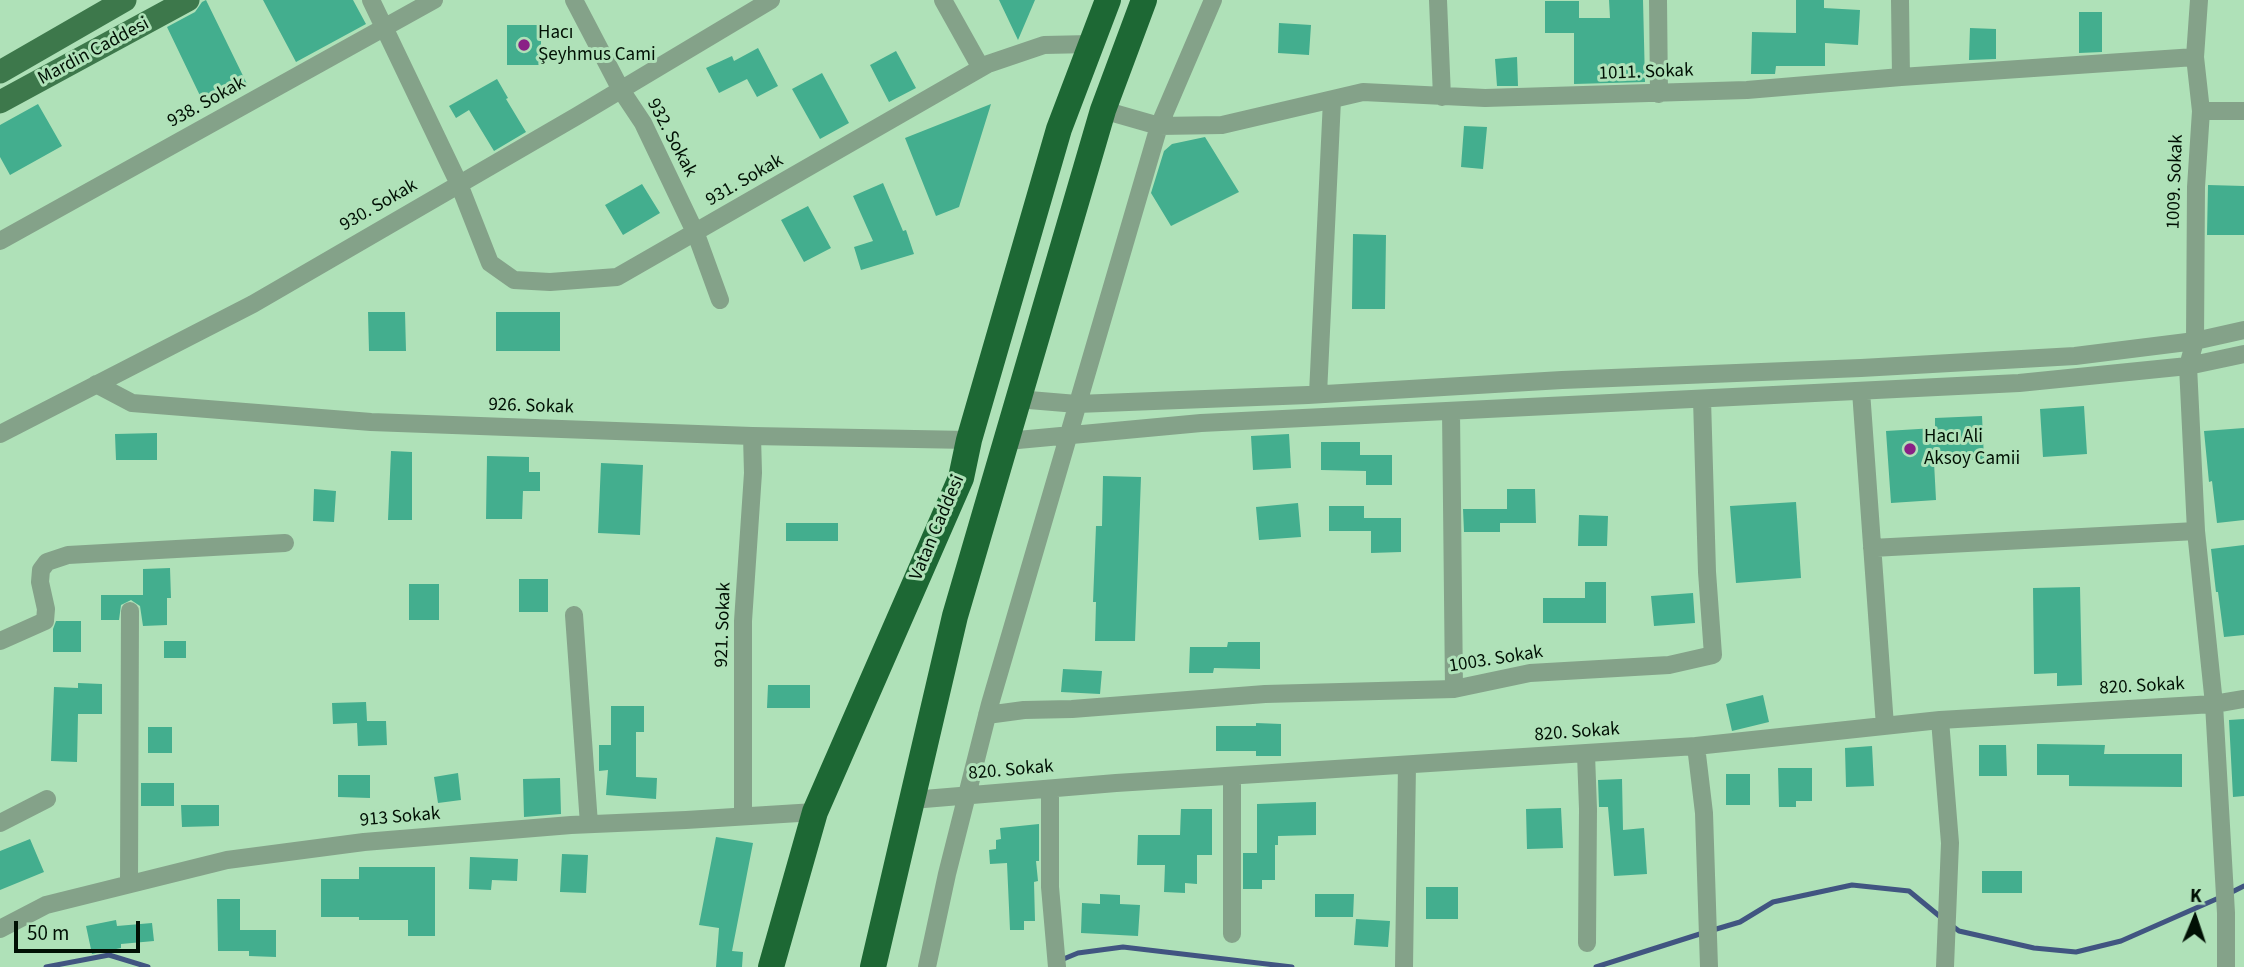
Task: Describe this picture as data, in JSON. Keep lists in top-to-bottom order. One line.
{"streets":{"highway":["Vatan Caddesi"],"main road":["Mardin Caddesi"],"street":["1011. Sokak","938. Sokak","932. Sokak","931. Sokak","1009. Sokak","930. Sokak","926. Sokak","921. Sokak","1003. Sokak","820. Sokak","913 Sokak"]},"crossings":[["1011. Sokak","1009. Sokak"],["1011. Sokak","Vatan Caddesi"],["938. Sokak","931. Sokak"],["932. Sokak","931. Sokak"],["932. Sokak","930. Sokak"],["931. Sokak","930. Sokak"],["931. Sokak","Vatan Caddesi"],["1009. Sokak","820. Sokak"],["930. Sokak","926. Sokak"],["926. Sokak","Vatan Caddesi"],["926. Sokak","921. Sokak"],["Vatan Caddesi","820. Sokak"],["Vatan Caddesi","913 Sokak"],["921. Sokak","913 Sokak"]],"places":["Hacı Şeyhmus Cami","Hacı Ali Aksoy Camii"],"scale_bar":"50 m","north":"top"}
